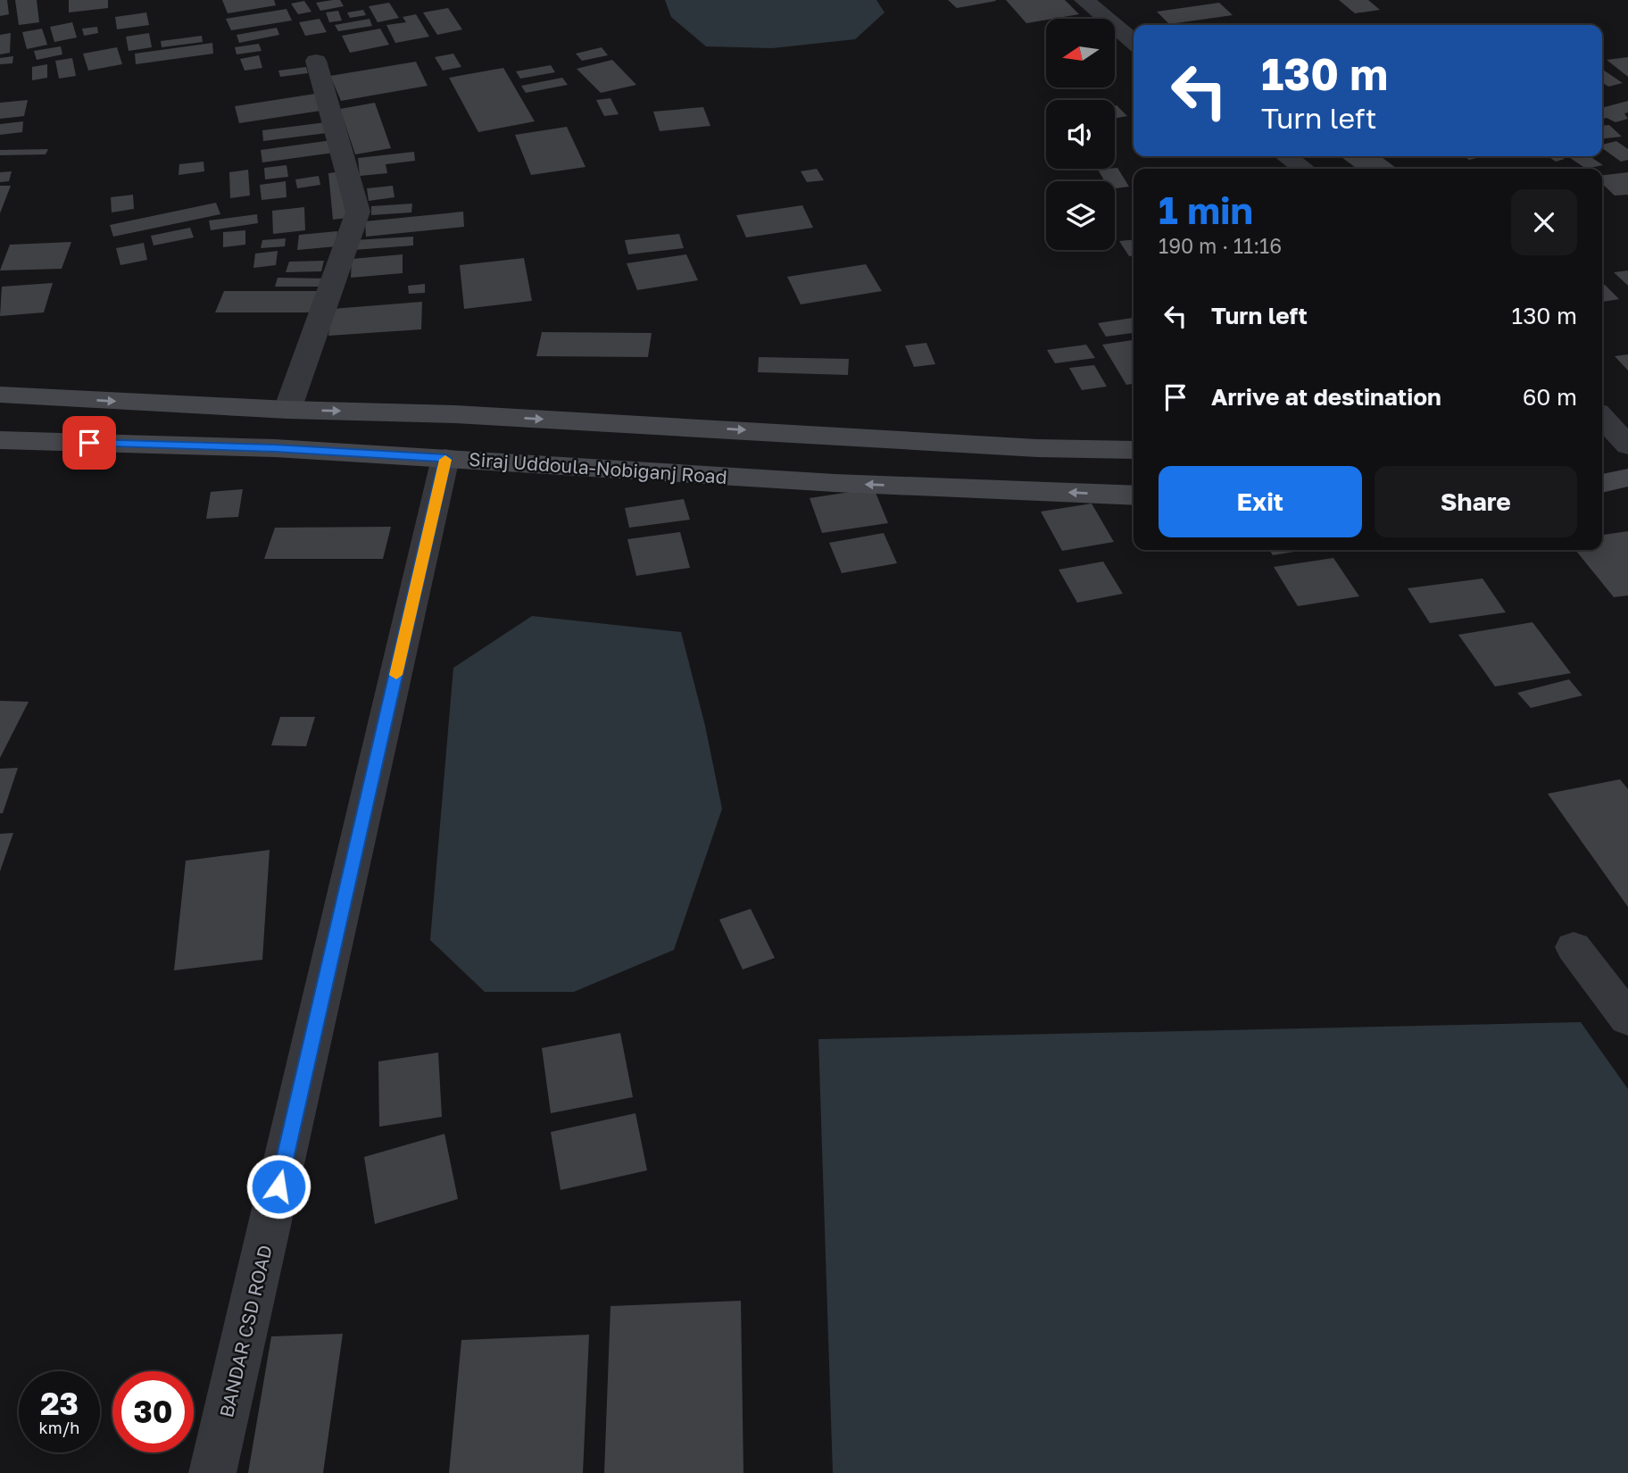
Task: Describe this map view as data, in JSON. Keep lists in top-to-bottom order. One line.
{"streets":{"main road":["Siraj Uddoula-Nobiganj Road"],"street":["BANDAR CSD ROAD"]},"crossings":[["Siraj Uddoula-Nobiganj Road","BANDAR CSD ROAD"]],"north":"left","page":{"turn":["130 m","Turn left"],"heading":["1 min","190 m · 11:16"],"list":[{"name":"Turn left","value":"130 m"},{"name":"Arrive at destination","value":"60 m"}],"buttons":["Exit","Share"],"speed":"23 km/h","limit":"30"}}
